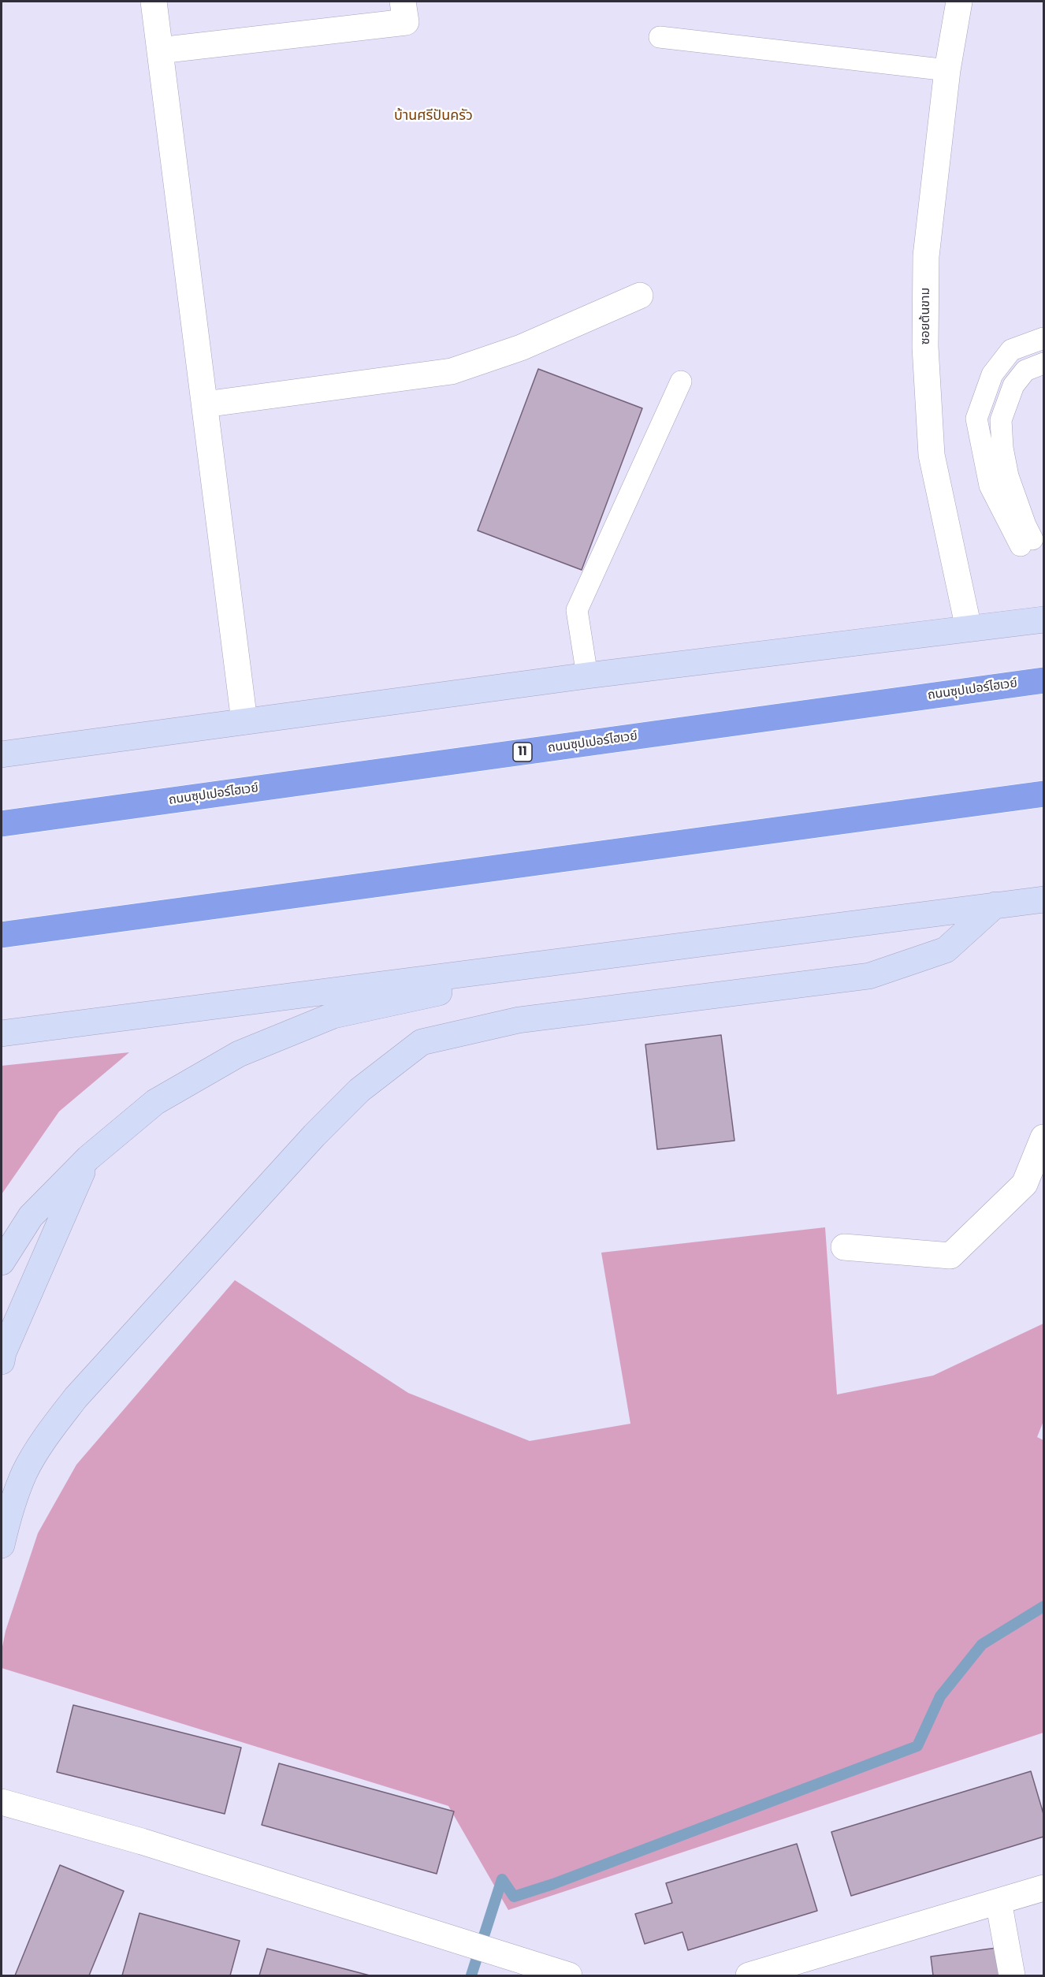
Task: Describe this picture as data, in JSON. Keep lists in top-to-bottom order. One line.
{"streets":{"highway":["ถนนซุปเปอร์ไฮเวย์","11"],"street":["ซอยต้นขาม"]},"districts":["บ้านศรีปันครัว"]}
